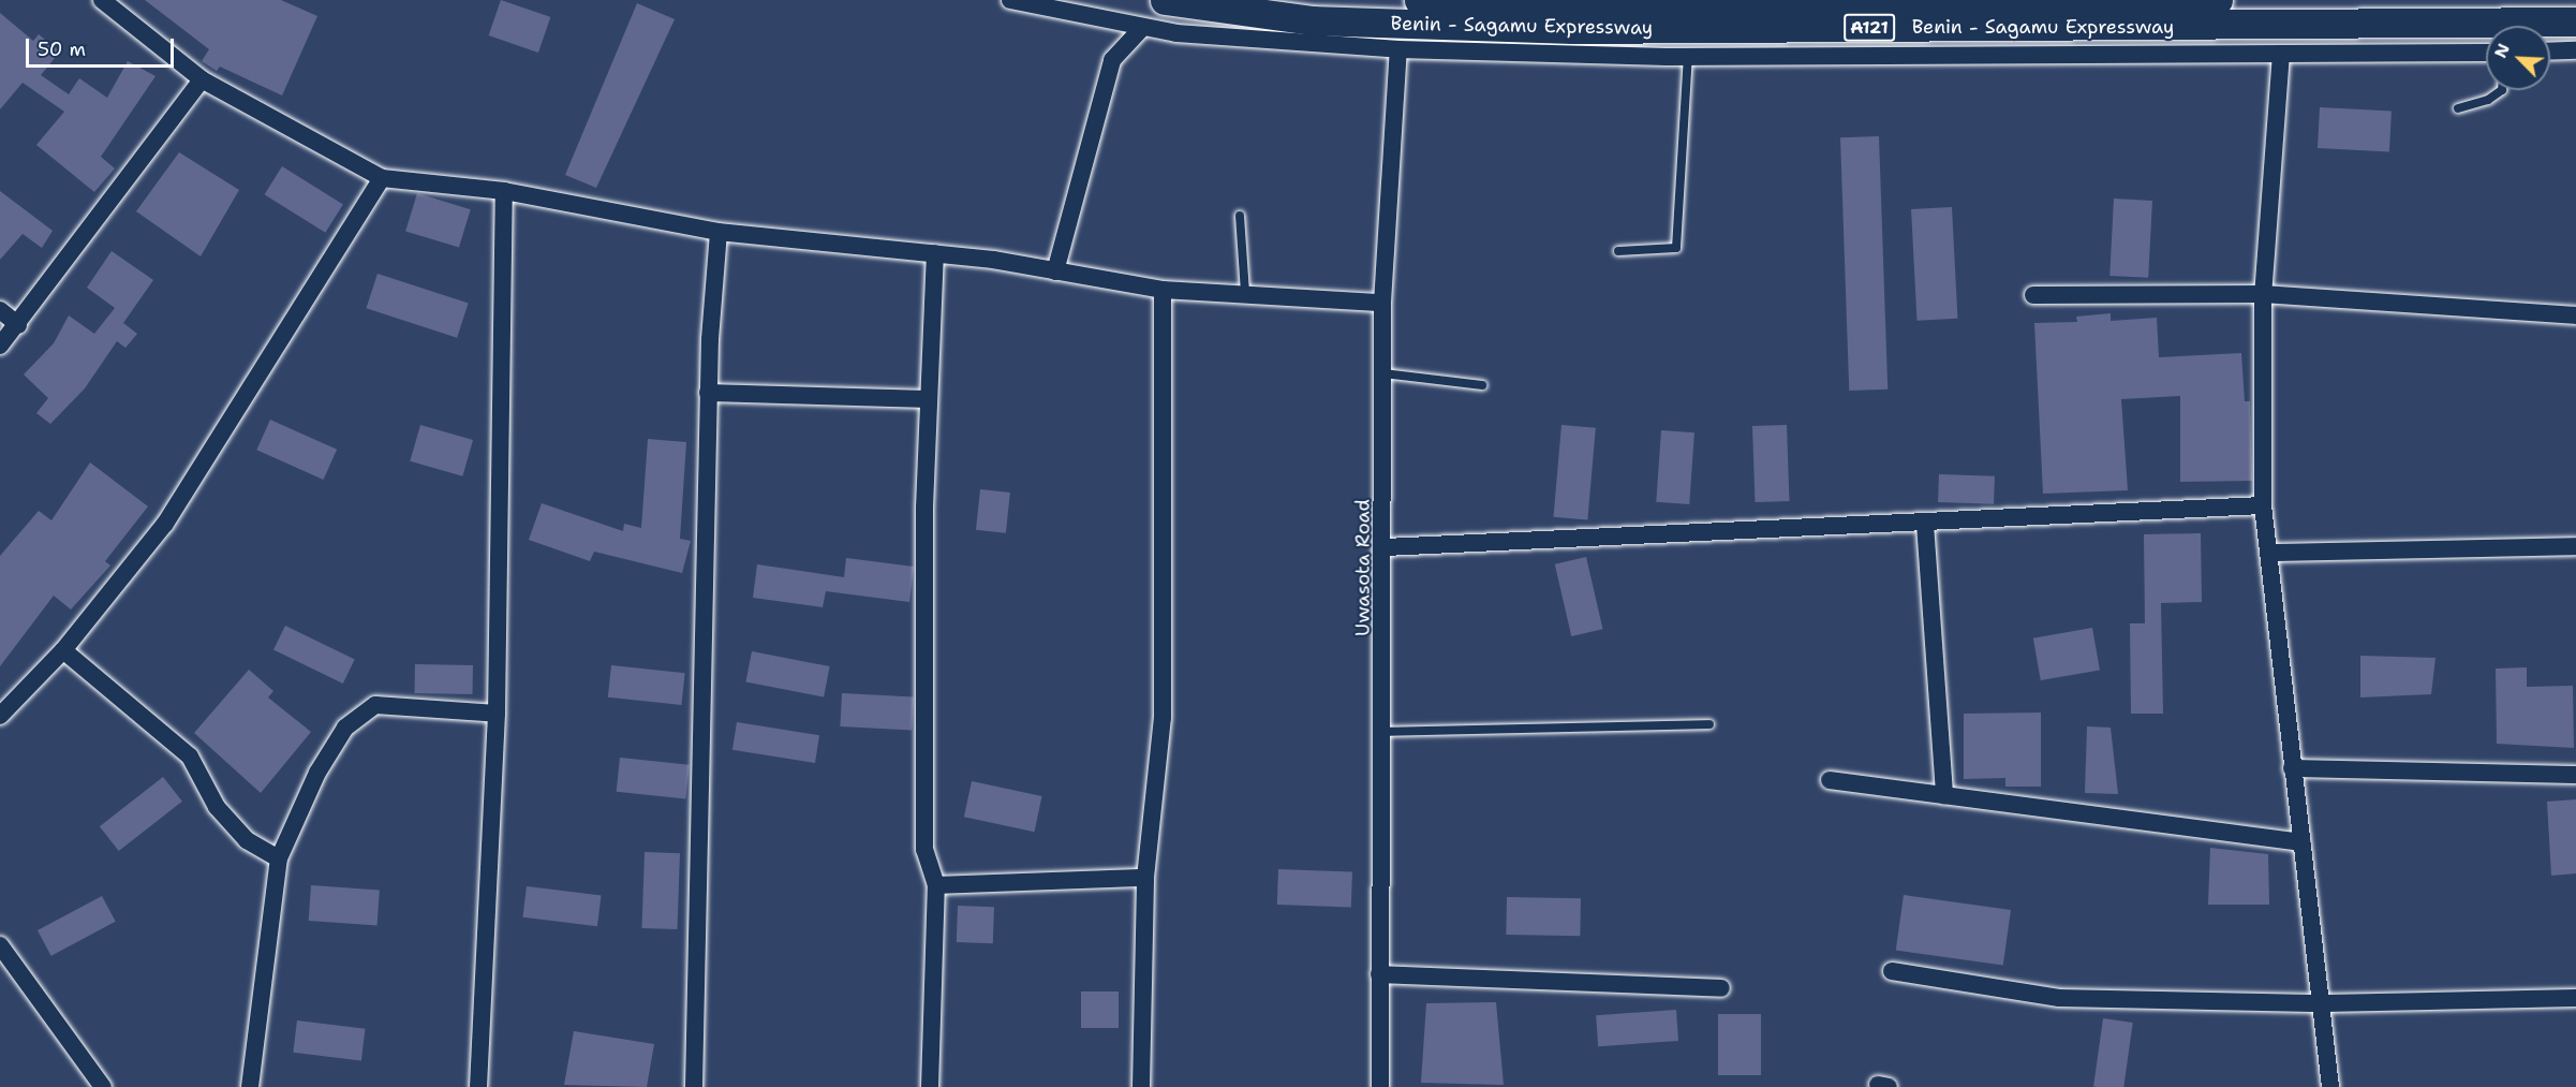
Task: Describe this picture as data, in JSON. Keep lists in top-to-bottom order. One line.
{"streets":{"highway":["Benin - Sagamu Expressway","A121"],"street":["Uwasota Road"]},"scale_bar":"50 m","north":"top left"}
